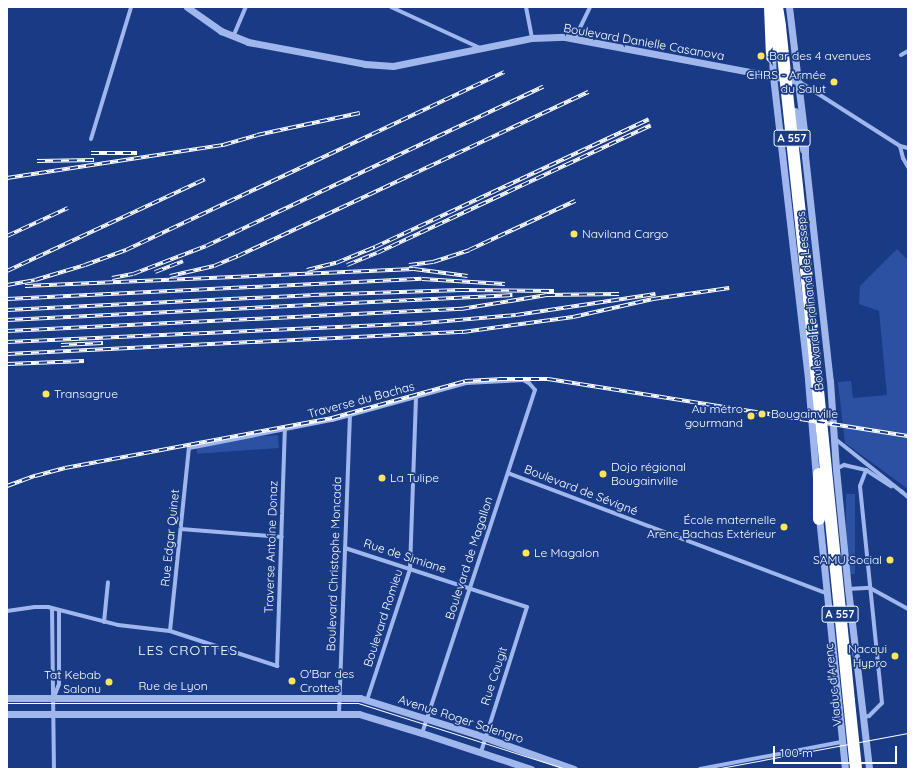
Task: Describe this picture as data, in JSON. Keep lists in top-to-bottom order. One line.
{"streets":{"highway":["A 557","Viaduc d'Arenc"],"street":["Boulevard Danielle Casanova","Boulevard Ferdinand de Lesseps","Traverse du Bachas","Boulevard de Sévigné","Rue Edgar Quinet","Traverse Antoine Donaz","Rue de Simiane","Boulevard de Magallon","Boulevard Christophe Moncada","Boulevard Romieu","Rue Cougit","Rue de Lyon","Avenue Roger Salengro"]},"crossings":[["Boulevard Danielle Casanova","Boulevard Ferdinand de Lesseps"],["A 557","Viaduc d'Arenc"],["Boulevard Ferdinand de Lesseps","Boulevard de Sévigné"],["Traverse du Bachas","Rue Edgar Quinet"],["Traverse du Bachas","Traverse Antoine Donaz"],["Traverse du Bachas","Boulevard de Magallon"],["Traverse du Bachas","Boulevard Christophe Moncada"],["Traverse du Bachas","Boulevard Romieu"],["Boulevard de Sévigné","Boulevard de Magallon"],["Rue Edgar Quinet","Traverse Antoine Donaz"],["Rue de Simiane","Boulevard de Magallon"],["Rue de Simiane","Boulevard Christophe Moncada"],["Rue de Simiane","Boulevard Romieu"],["Rue de Simiane","Rue Cougit"],["Boulevard de Magallon","Avenue Roger Salengro"],["Boulevard Christophe Moncada","Rue de Lyon"],["Boulevard Christophe Moncada","Avenue Roger Salengro"],["Boulevard Romieu","Avenue Roger Salengro"],["Rue Cougit","Avenue Roger Salengro"],["Rue de Lyon","Avenue Roger Salengro"]],"districts":["LES CROTTES"],"places":["Bar des 4 avenues","CHRS - Armée du Salut","Naviland Cargo","Transagrue","Bougainville","Au métro gourmand","Dojo régional Bougainville","La Tulipe","École maternelle Arenc Bachas Extérieur","Le Magalon","SAMU Social","Nacqui Hypro","O'Bar des Crottes","Tat Kebab Salonu"],"scale_bar":"100 m"}
